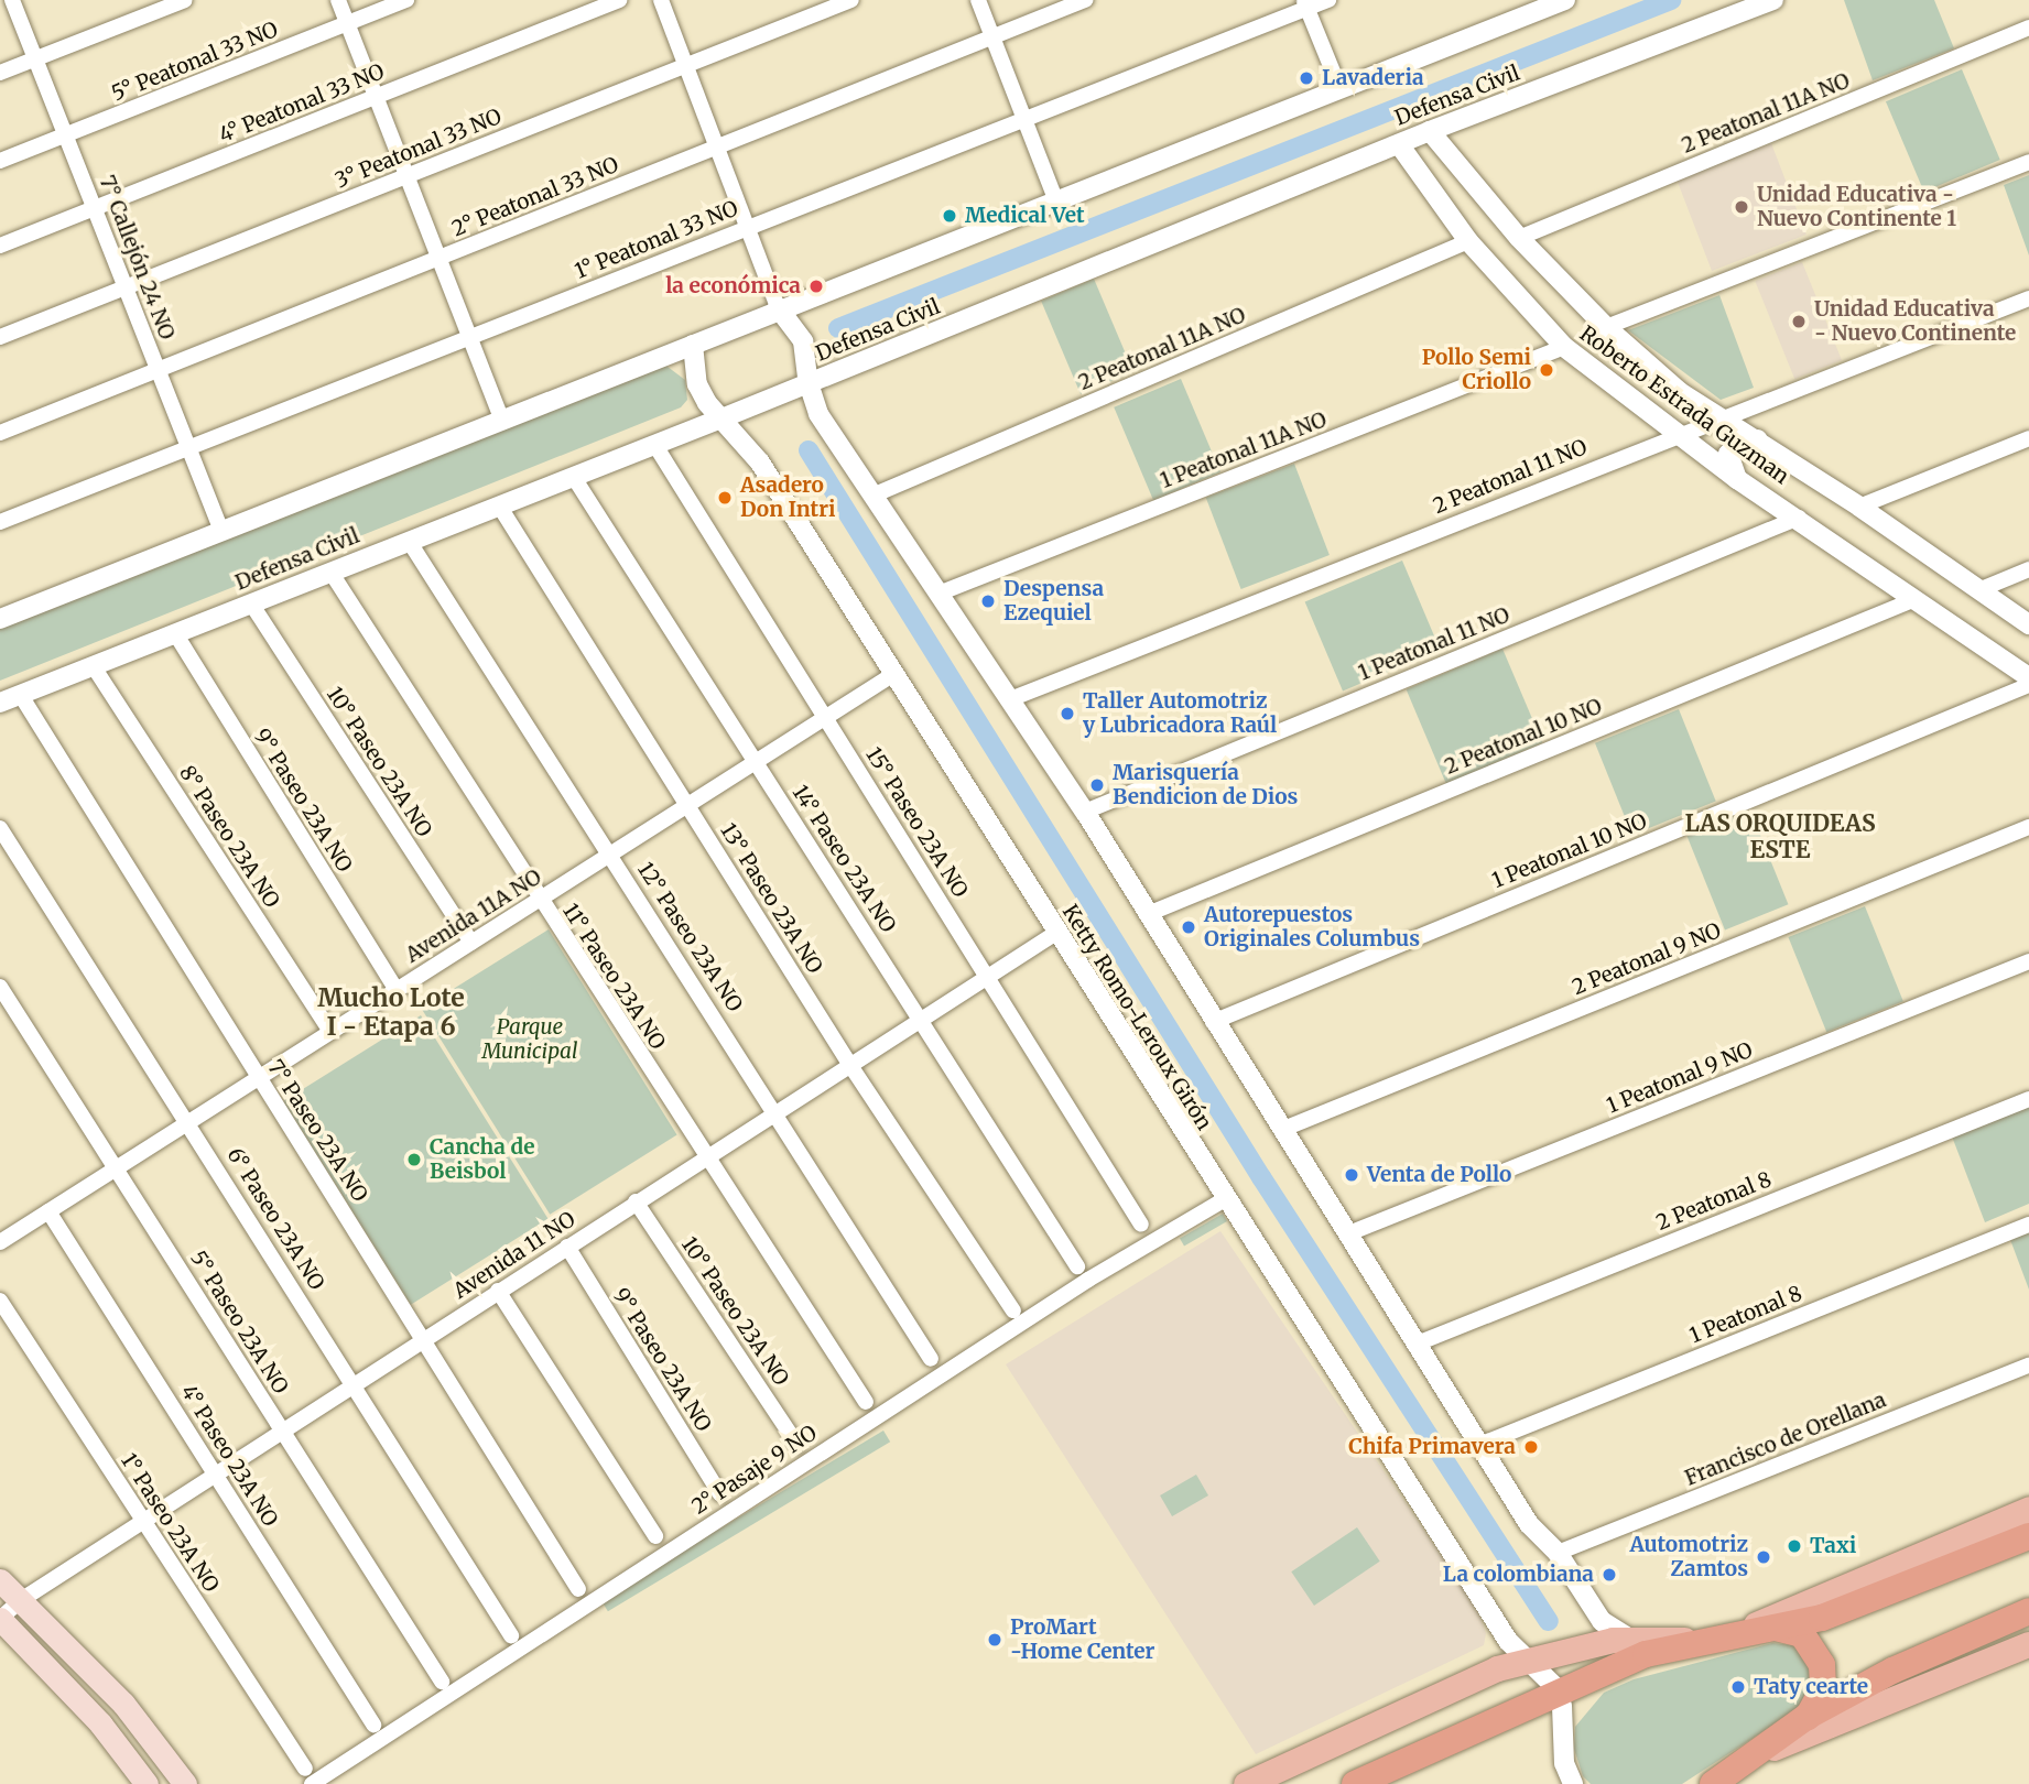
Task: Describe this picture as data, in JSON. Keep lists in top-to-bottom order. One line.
{"streets":{"street":["5° Peatonal 33 NO","Defensa Civil","4° Peatonal 33 NO","2 Peatonal 11A NO","3° Peatonal 33 NO","2° Peatonal 33 NO","1° Peatonal 33 NO","7° Callejón 24 NO","Roberto Estrada Guzman","1 Peatonal 11A NO","2 Peatonal 11 NO","1 Peatonal 11 NO","2 Peatonal 10 NO","10° Paseo 23A NO","9° Paseo 23A NO","15° Paseo 23A NO","8° Paseo 23A NO","1 Peatonal 10 NO","14° Paseo 23A NO","13° Paseo 23A NO","Avenida 11A NO","12° Paseo 23A NO","2 Peatonal 9 NO","11° Paseo 23A NO","Ketty Romo-Leroux Girón","1 Peatonal 9 NO","7° Paseo 23A NO","2 Peatonal 8","6° Paseo 23A NO","Avenida 11 NO","1 Peatonal 8","5° Paseo 23A NO","Francisco de Orellana","4° Paseo 23A NO","2° Pasaje 9 NO","1° Paseo 23A NO"]},"crossings":[["5° Peatonal 33 NO","7° Callejón 24 NO"],["Defensa Civil","Roberto Estrada Guzman"],["Defensa Civil","10° Paseo 23A NO"],["Defensa Civil","9° Paseo 23A NO"],["Defensa Civil","15° Paseo 23A NO"],["Defensa Civil","8° Paseo 23A NO"],["Defensa Civil","14° Paseo 23A NO"],["Defensa Civil","13° Paseo 23A NO"],["Defensa Civil","12° Paseo 23A NO"],["Defensa Civil","11° Paseo 23A NO"],["Defensa Civil","Ketty Romo-Leroux Girón"],["Defensa Civil","7° Paseo 23A NO"],["4° Peatonal 33 NO","7° Callejón 24 NO"],["2 Peatonal 11A NO","Roberto Estrada Guzman"],["3° Peatonal 33 NO","7° Callejón 24 NO"],["2° Peatonal 33 NO","7° Callejón 24 NO"],["1° Peatonal 33 NO","7° Callejón 24 NO"],["Roberto Estrada Guzman","1 Peatonal 11A NO"],["Roberto Estrada Guzman","2 Peatonal 11 NO"],["Roberto Estrada Guzman","1 Peatonal 11 NO"],["Roberto Estrada Guzman","2 Peatonal 10 NO"],["10° Paseo 23A NO","Avenida 11A NO"],["10° Paseo 23A NO","Avenida 11 NO"],["9° Paseo 23A NO","Avenida 11A NO"],["9° Paseo 23A NO","Avenida 11 NO"],["15° Paseo 23A NO","Avenida 11A NO"],["15° Paseo 23A NO","Avenida 11 NO"],["8° Paseo 23A NO","Avenida 11A NO"],["14° Paseo 23A NO","Avenida 11A NO"],["14° Paseo 23A NO","Avenida 11 NO"],["13° Paseo 23A NO","Avenida 11A NO"],["13° Paseo 23A NO","Avenida 11 NO"],["Avenida 11A NO","12° Paseo 23A NO"],["Avenida 11A NO","11° Paseo 23A NO"],["Avenida 11A NO","Ketty Romo-Leroux Girón"],["Avenida 11A NO","7° Paseo 23A NO"],["Avenida 11A NO","6° Paseo 23A NO"],["Avenida 11A NO","5° Paseo 23A NO"],["Avenida 11A NO","4° Paseo 23A NO"],["12° Paseo 23A NO","Avenida 11 NO"],["11° Paseo 23A NO","Avenida 11 NO"],["Ketty Romo-Leroux Girón","Avenida 11 NO"],["Ketty Romo-Leroux Girón","2° Pasaje 9 NO"],["7° Paseo 23A NO","Avenida 11 NO"],["6° Paseo 23A NO","Avenida 11 NO"],["Avenida 11 NO","5° Paseo 23A NO"],["Avenida 11 NO","4° Paseo 23A NO"],["Avenida 11 NO","1° Paseo 23A NO"]],"districts":["LAS ORQUIDEAS ESTE","Mucho Lote I - Etapa 6"],"parks":["Parque Municipal"],"places":["Lavaderia","Unidad Educativa - Nuevo Continente 1","Medical Vet","la económica","Unidad Educativa - Nuevo Continente","Pollo Semi Criollo","Asadero Don Intri","Despensa Ezequiel","Taller Automotriz y Lubricadora Raúl","Marisquería Bendicion de Dios","Autorepuestos Originales Columbus","Cancha de Beisbol","Venta de Pollo","Chifa Primavera","Taxi","Automotriz Zamtos","La colombiana","ProMart -Home Center","Taty cearte"]}
